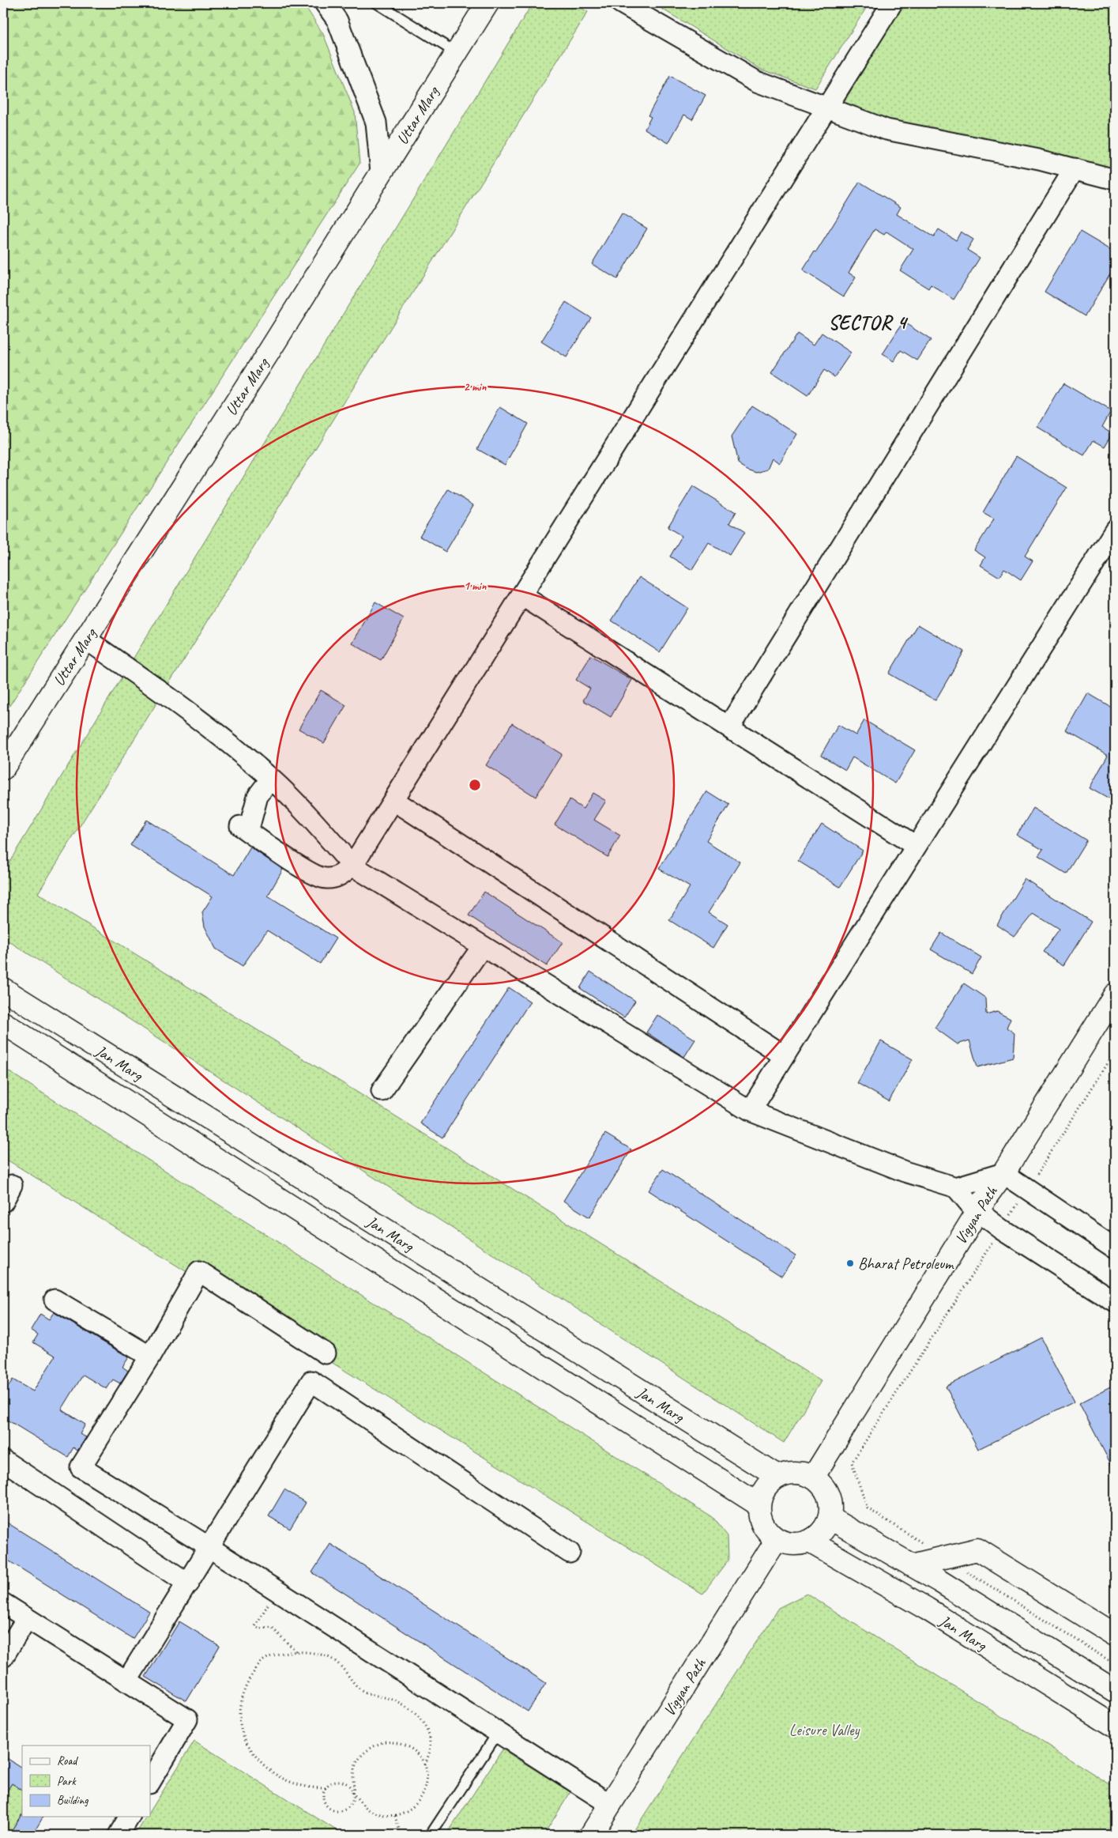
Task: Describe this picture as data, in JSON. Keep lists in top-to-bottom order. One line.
{"streets":{"main road":["Uttar Marg","Jan Marg","Vigyan Path"]},"crossings":[["Jan Marg","Vigyan Path"]],"districts":["SECTOR 4"],"parks":["Leisure Valley"],"places":["Bharat Petroleum"],"legend":["Road","Park","Building"],"rings":["2 min","1 min"]}
